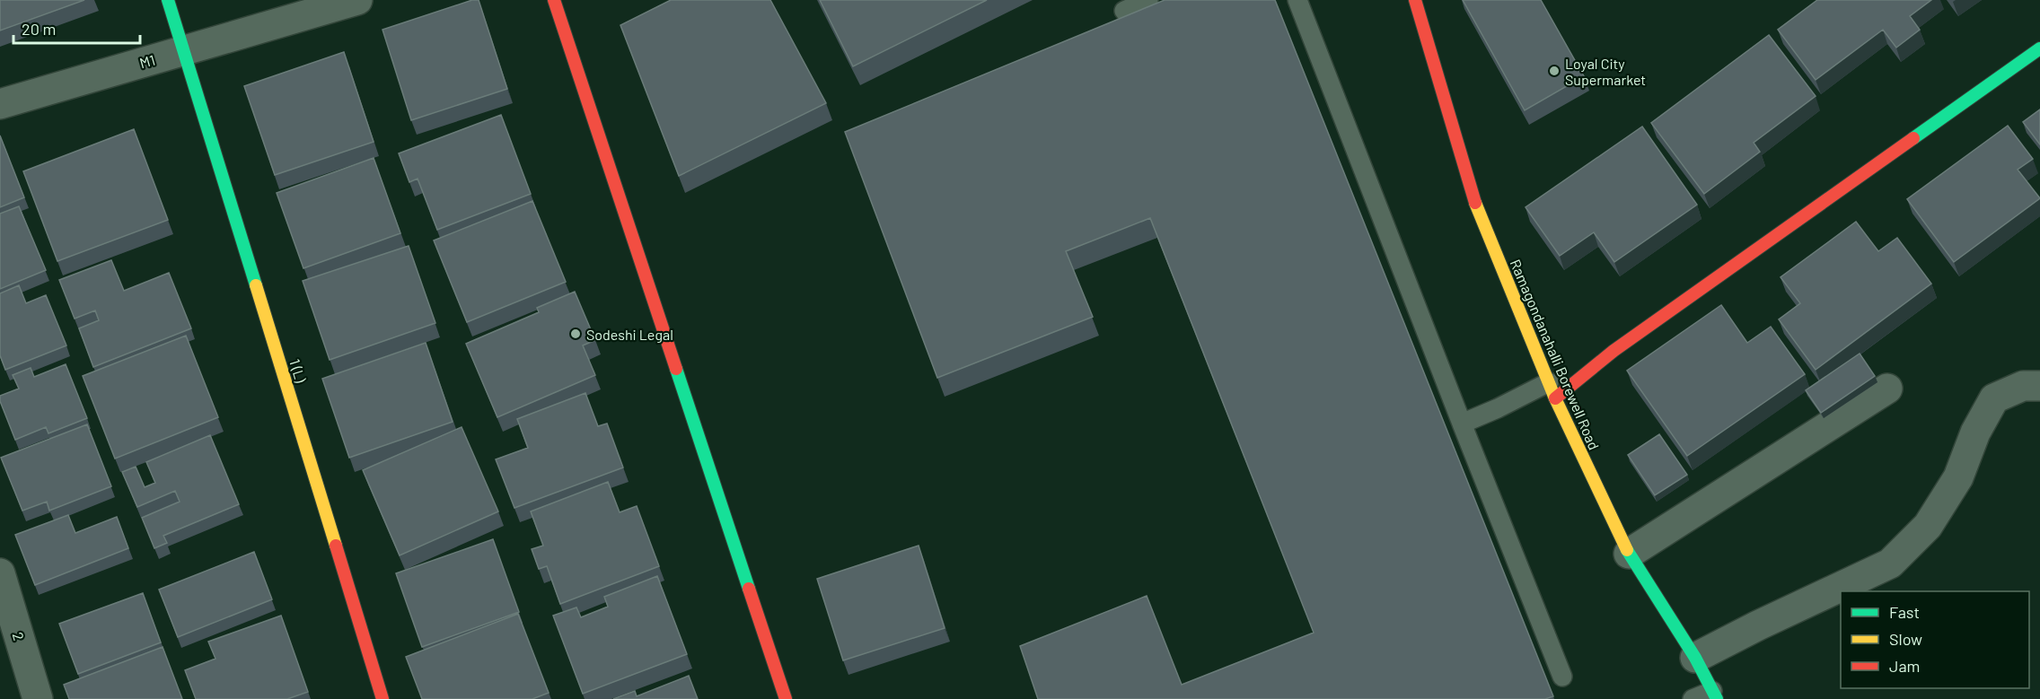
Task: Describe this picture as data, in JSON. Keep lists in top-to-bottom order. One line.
{"streets":{"street":["M1","Ramagondanahalli Borewell Road","1 (L)","2"]},"crossings":[["M1","1 (L)"]],"places":["Loyal City Supermarket","Sodeshi Legal"],"legend":["Fast","Slow","Jam"],"scale_bar":"20 m"}
